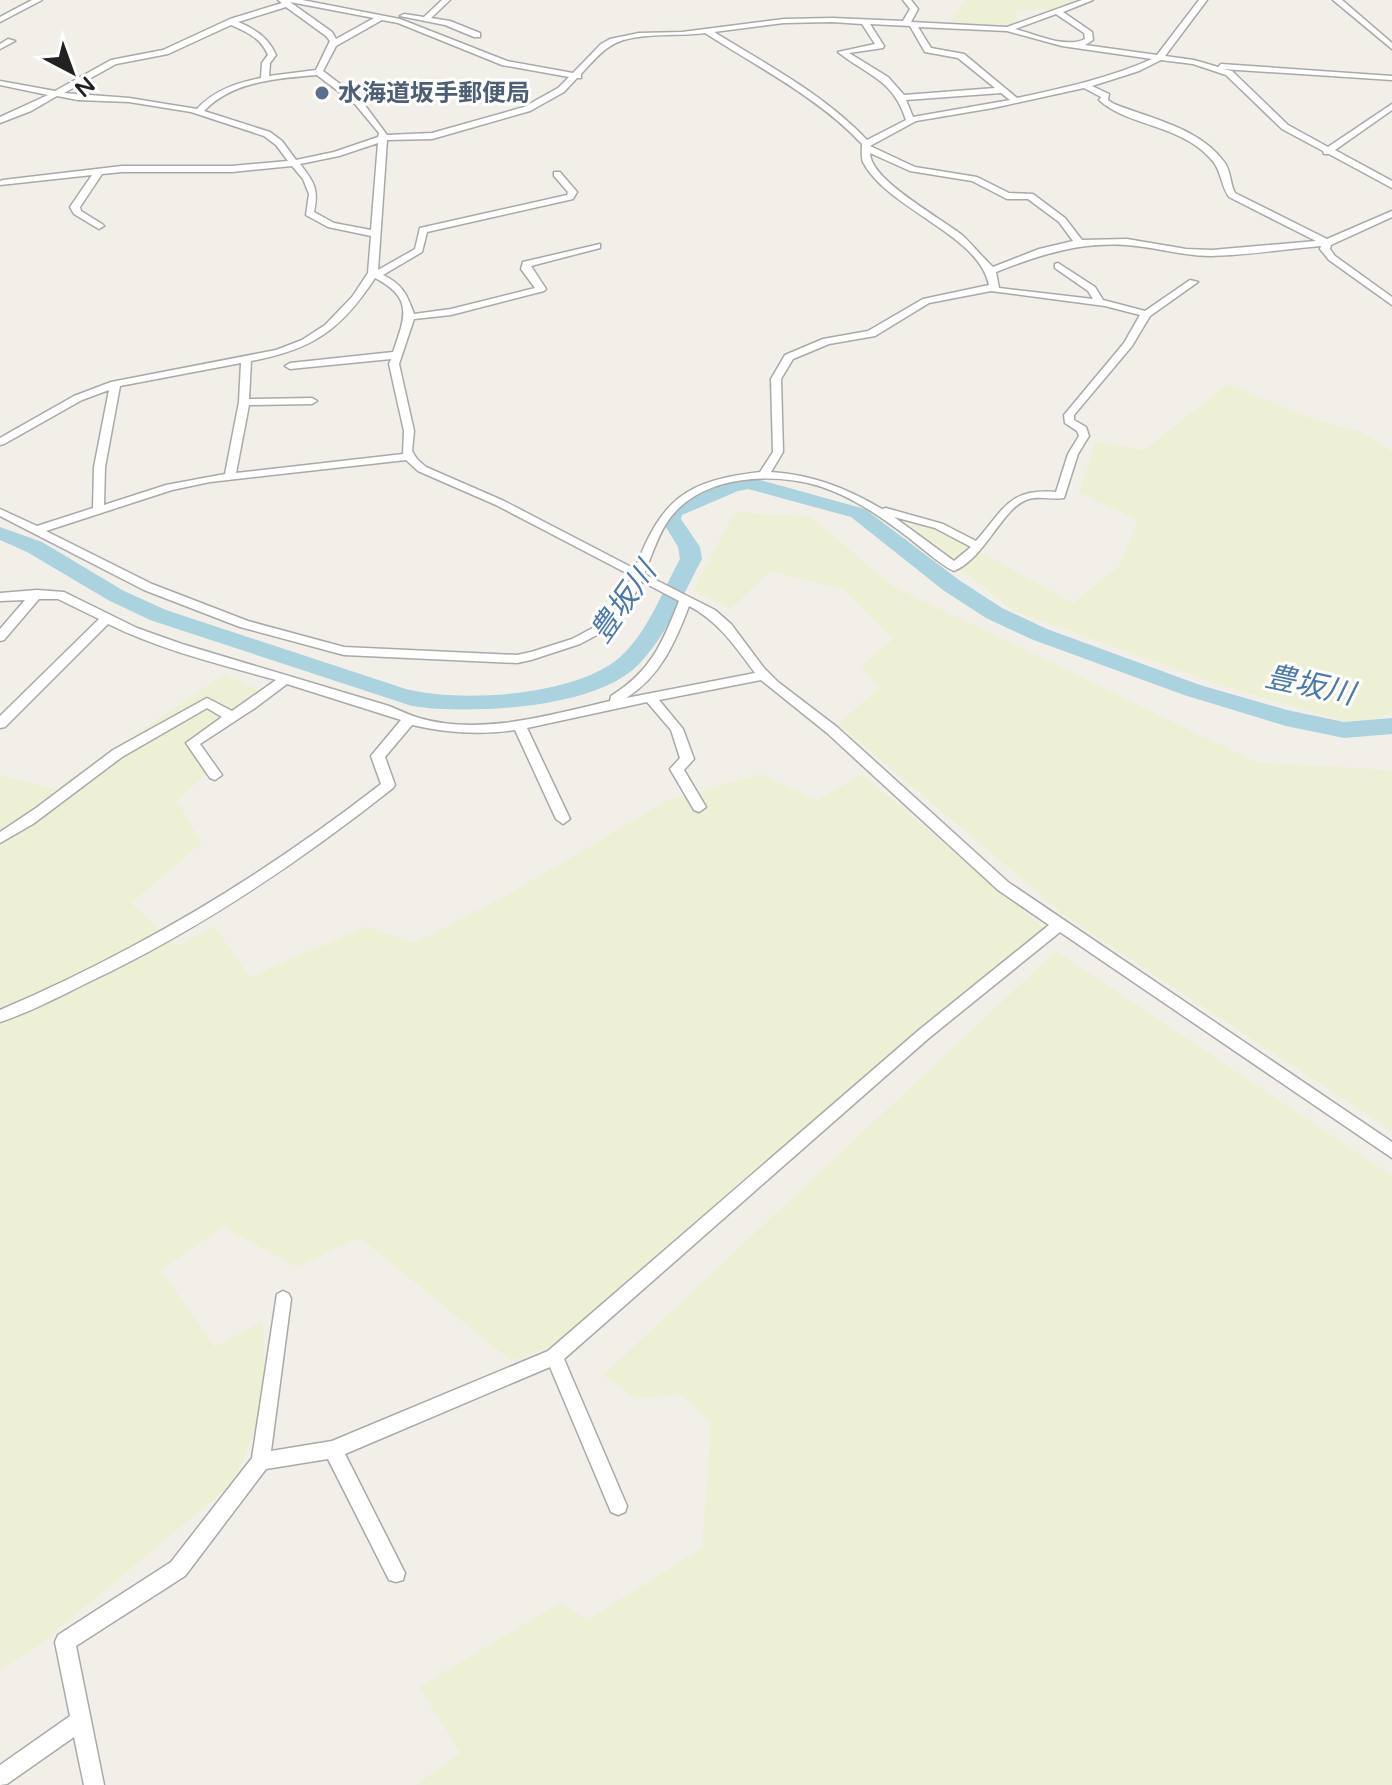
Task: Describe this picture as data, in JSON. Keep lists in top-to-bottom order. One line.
{"water":["豊坂川"],"places":["水海道坂手郵便局"],"north":"bottom right"}
